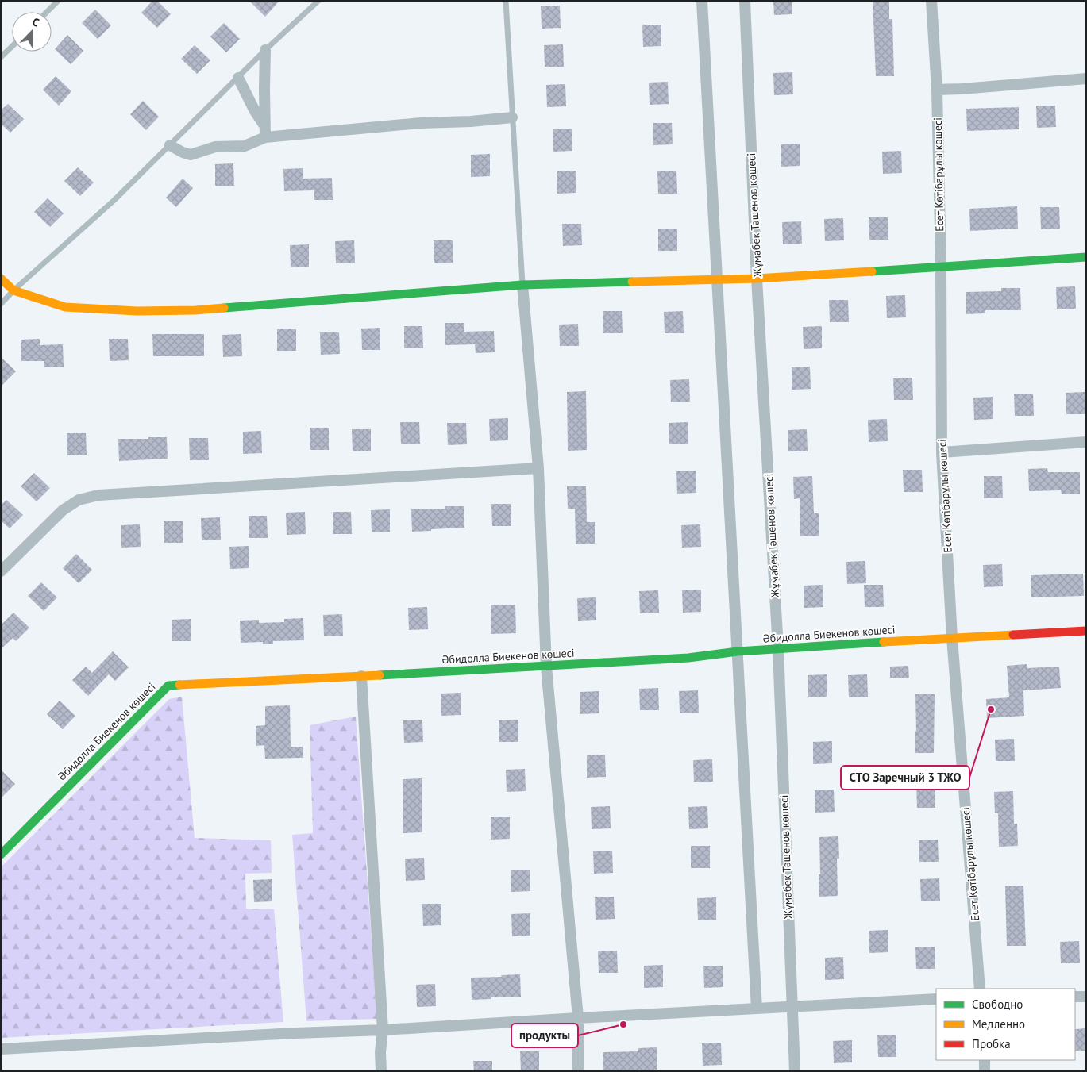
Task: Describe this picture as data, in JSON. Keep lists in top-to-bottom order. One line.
{"streets":{"street":["Есет Көтібарұлы көшесі","Жұмабек Тәшенов көшесі","Әбидолла Биекенов көшесі"]},"crossings":[["Есет Көтібарұлы көшесі","Әбидолла Биекенов көшесі"],["Жұмабек Тәшенов көшесі","Әбидолла Биекенов көшесі"]],"places":["СТО Заречный 3 ТЖО","продукты"],"legend":["Свободно","Медленно","Пробка"],"north":"top right"}
